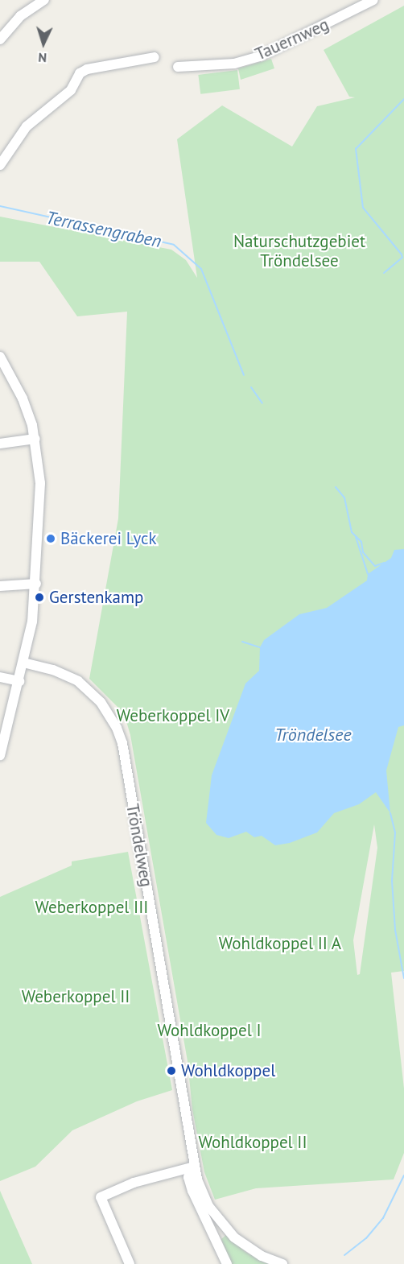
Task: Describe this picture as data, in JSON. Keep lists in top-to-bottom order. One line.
{"streets":{"street":["Tauernweg","Tröndelweg"]},"water":["Terrassengraben","Tröndelsee"],"parks":["Naturschutzgebiet Tröndelsee","Weberkoppel IV","Weberkoppel III","Wohldkoppel II A","Weberkoppel II","Wohldkoppel I","Wohldkoppel II"],"places":["Bäckerei Lyck","Gerstenkamp","Wohldkoppel"],"north":"bottom"}
